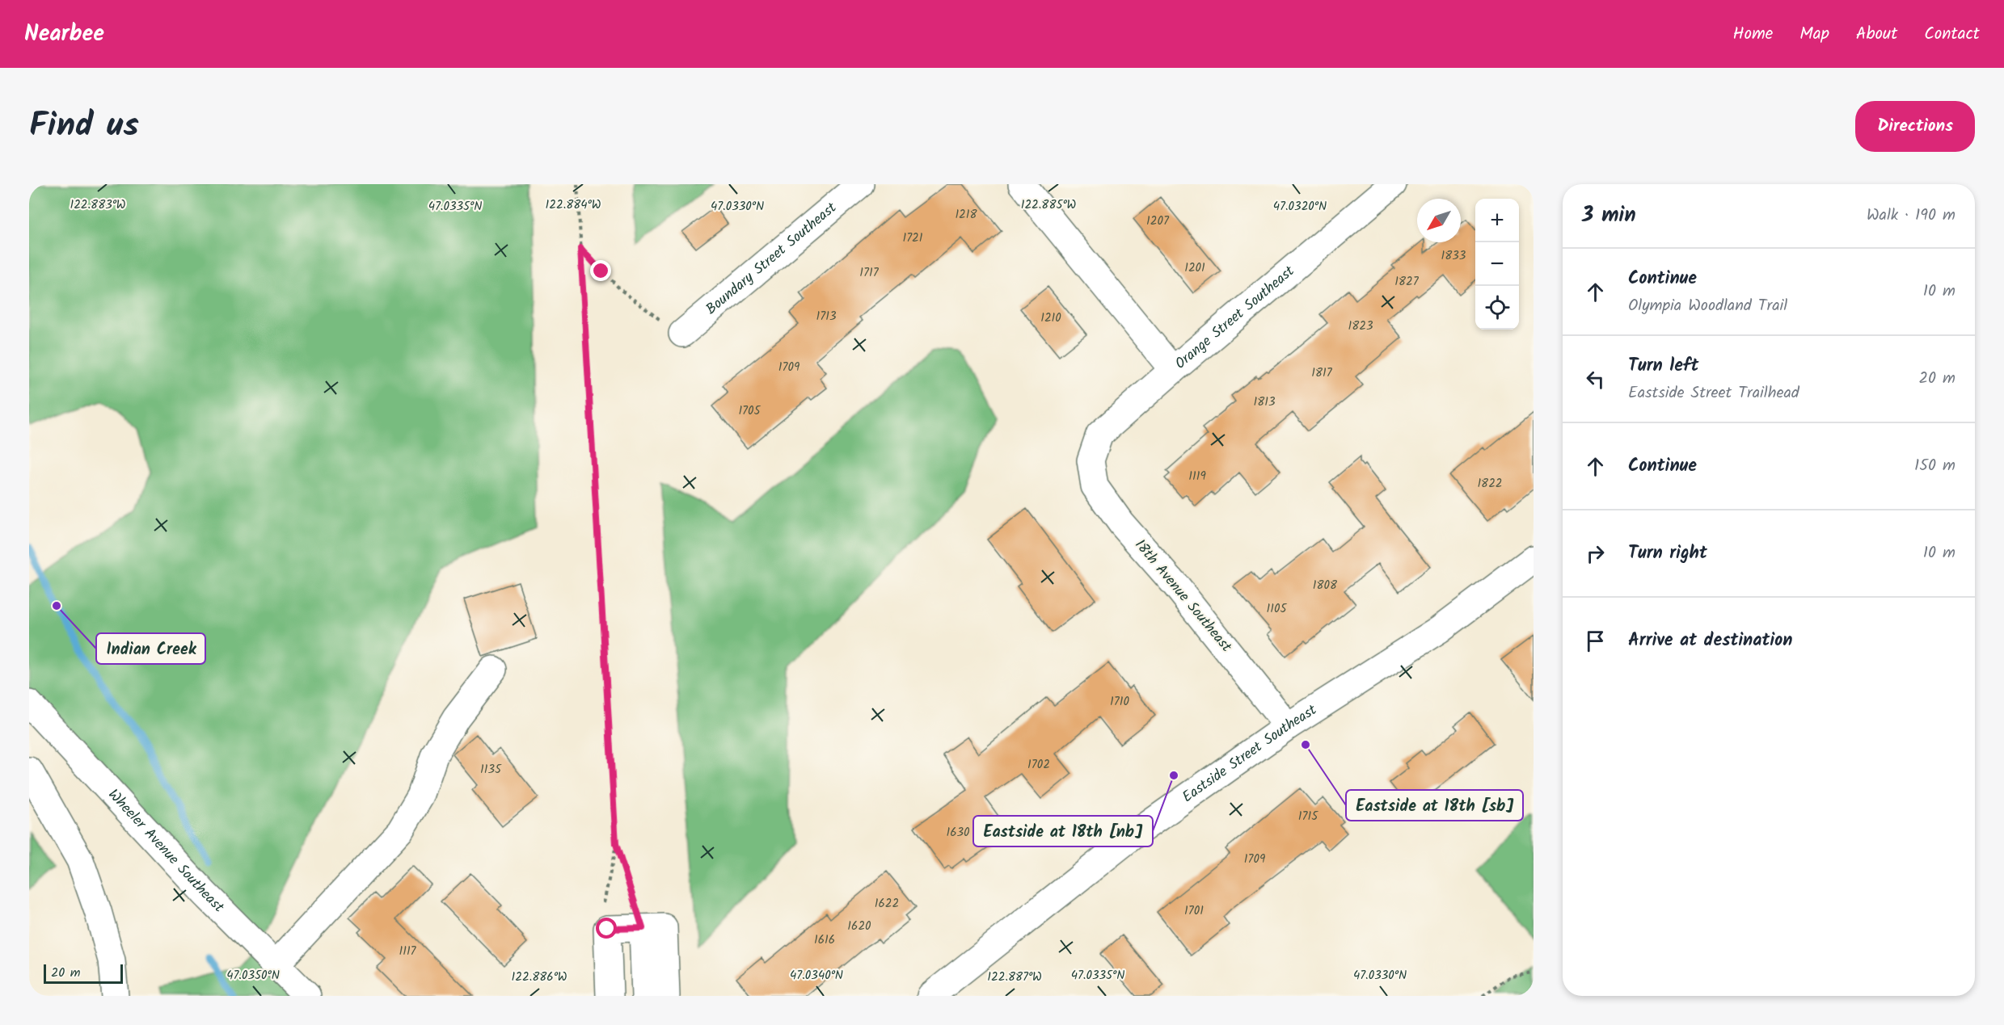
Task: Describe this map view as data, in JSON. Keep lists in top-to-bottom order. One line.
{"streets":{"main road":["Boundary Street Southeast","Orange Street Southeast","18th Avenue Southeast","Eastside Street Southeast","Wheeler Avenue Southeast"]},"crossings":[["Orange Street Southeast","18th Avenue Southeast"],["18th Avenue Southeast","Eastside Street Southeast"]],"places":["Indian Creek","Eastside at 18th [sb]","Eastside at 18th [nb]"],"house_numbers":["1218","1207","1721","1833","1201","1717","1827","1713","1210","1823","1709","1817","1813","1705","1119","1822","1808","1105","1710","1702","1135","1715","1630","1709","1622","1701","1620","1616","1117"],"scale_bar":"20 m","north":"bottom left","page":{"header":"Nearbee","nav":["Home","Map","About","Contact"],"title":"Find us","buttons":"Directions","heading":["3 min","Walk · 190 m"],"map_buttons":["+","−"],"list":[["Continue","Olympia Woodland Trail","10 m"],["Turn left","Eastside Street Trailhead","20 m"],["Continue","150 m"],["Turn right","10 m"],"Arrive at destination"],"scale":"20 m"},"coordinates":["122.883°W","122.884°W","122.885°W","47.0335°N","47.0330°N","47.0320°N","47.0350°N","47.0340°N","122.886°W","122.887°W"]}
